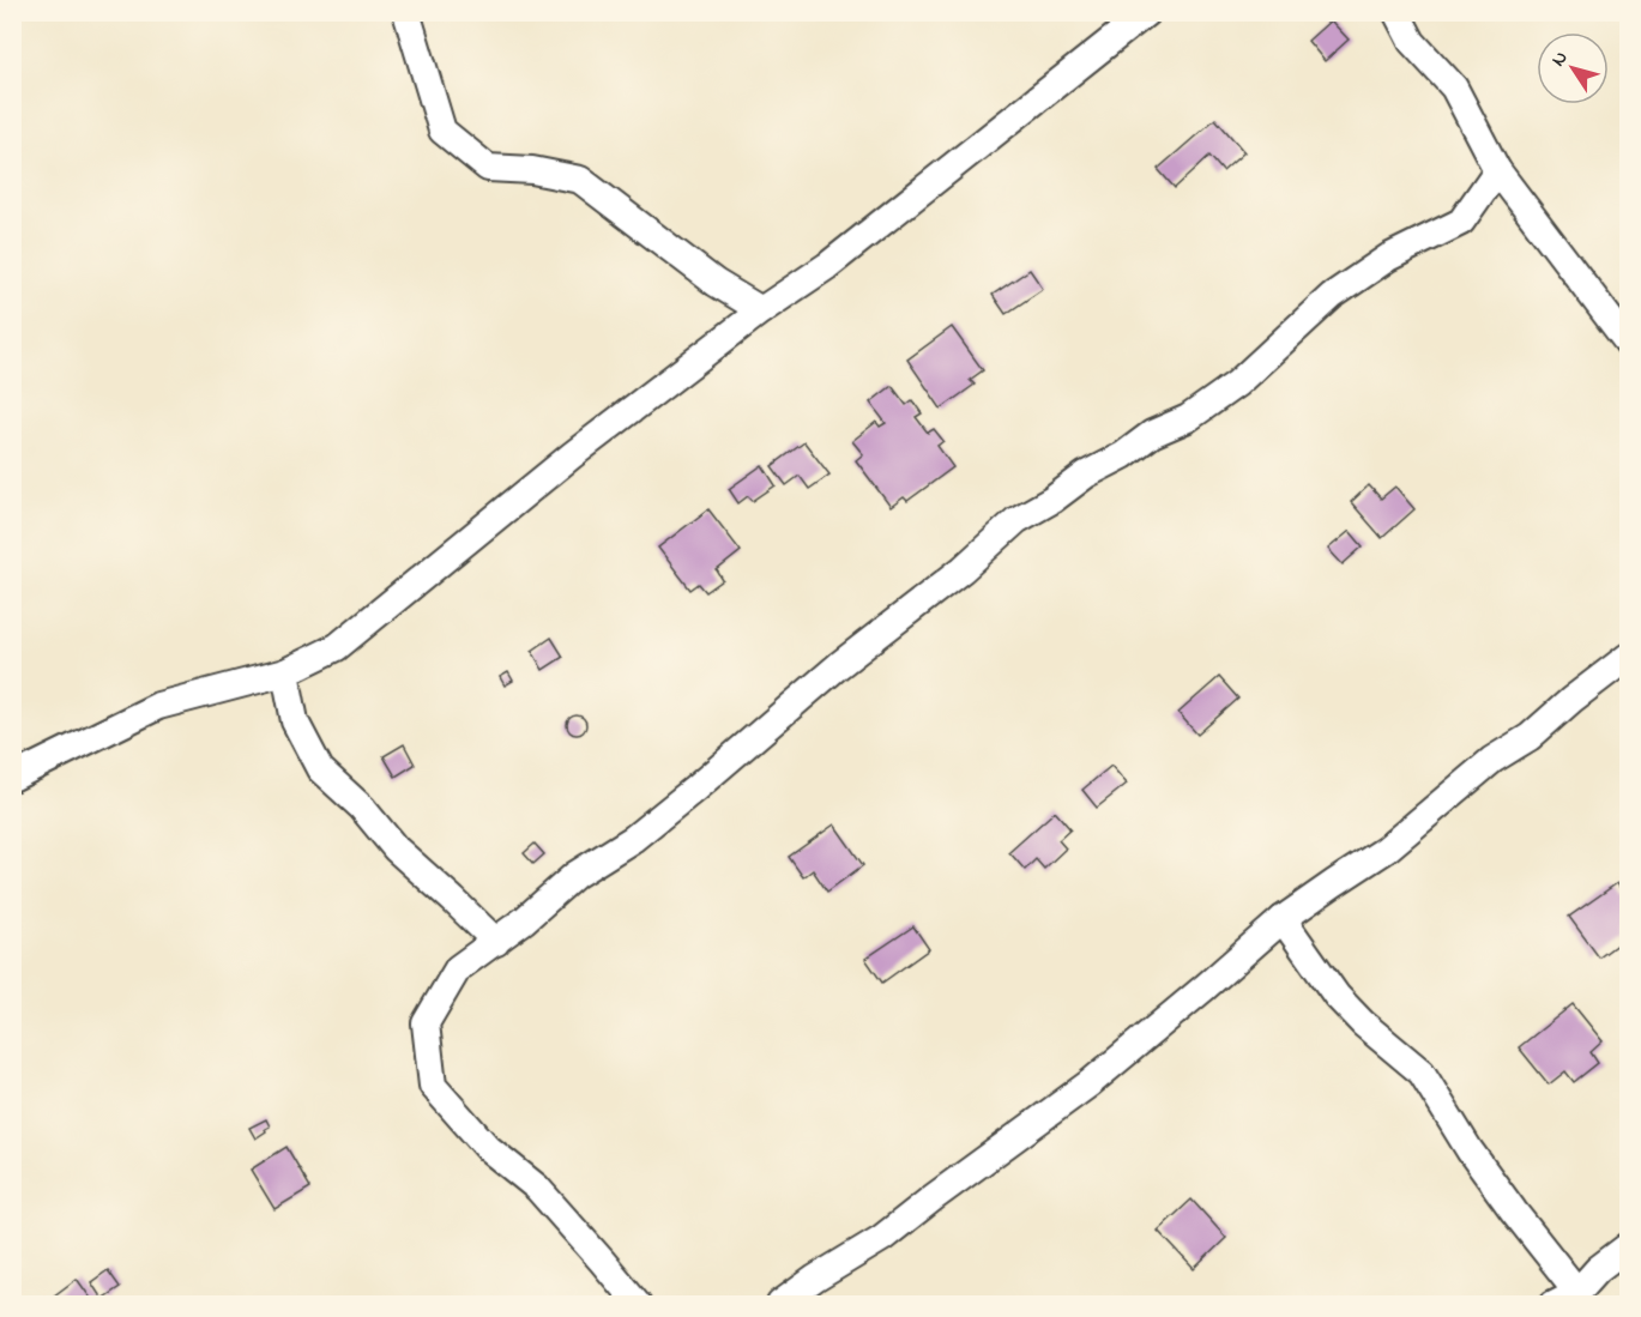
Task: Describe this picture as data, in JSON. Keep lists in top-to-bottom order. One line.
{"north":"top left"}
